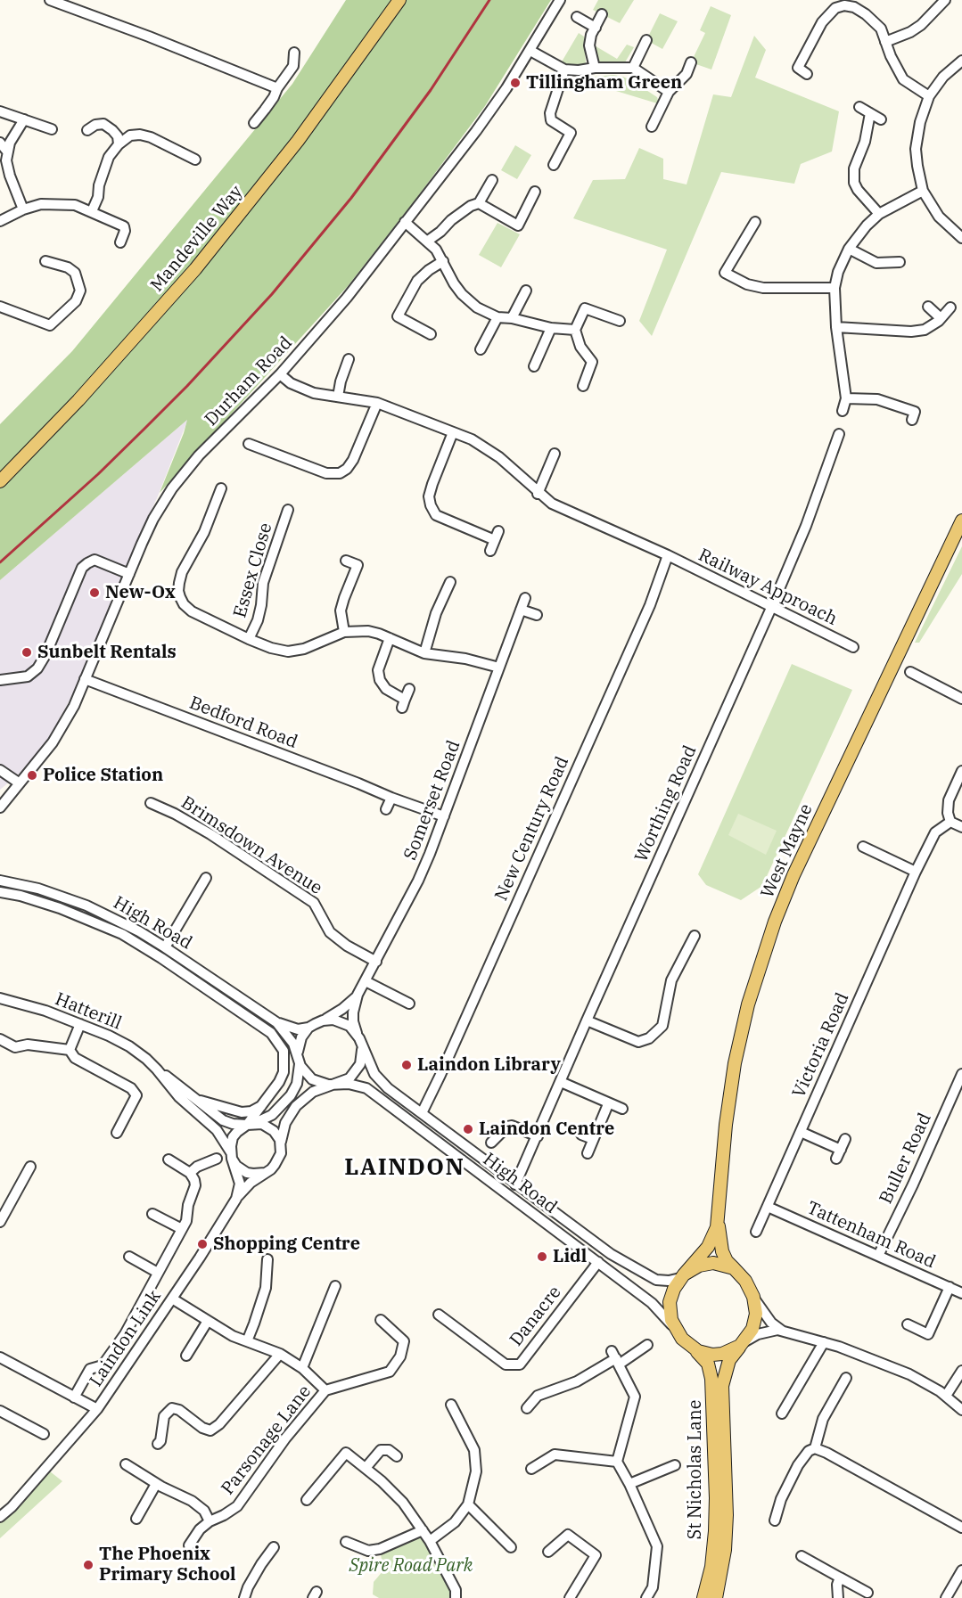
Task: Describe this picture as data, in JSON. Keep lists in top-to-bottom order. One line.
{"streets":{"main road":["Mandeville Way","West Mayne","St Nicholas Lane"],"street":["Durham Road","Essex Close","Railway Approach","Bedford Road","Somerset Road","Worthing Road","New Century Road","Brimsdown Avenue","High Road","Hatterill","Victoria Road","Buller Road","Tattenham Road","Danacre","Laindon Link","Parsonage Lane"]},"crossings":[["Durham Road","Railway Approach"],["Durham Road","Bedford Road"],["Railway Approach","Worthing Road"],["Railway Approach","New Century Road"],["Bedford Road","Somerset Road"],["Somerset Road","Brimsdown Avenue"],["Somerset Road","High Road"],["Worthing Road","High Road"],["New Century Road","High Road"],["West Mayne","High Road"],["West Mayne","St Nicholas Lane"],["High Road","Danacre"],["High Road","St Nicholas Lane"],["Hatterill","Laindon Link"],["Victoria Road","Tattenham Road"],["Buller Road","Tattenham Road"]],"districts":["LAINDON"],"parks":["Spire Road Park"],"places":["Tillingham Green","New-Ox","Sunbelt Rentals","Police Station","Laindon Library","Laindon Centre","Shopping Centre","Lidl","The Phoenix Primary School"]}
